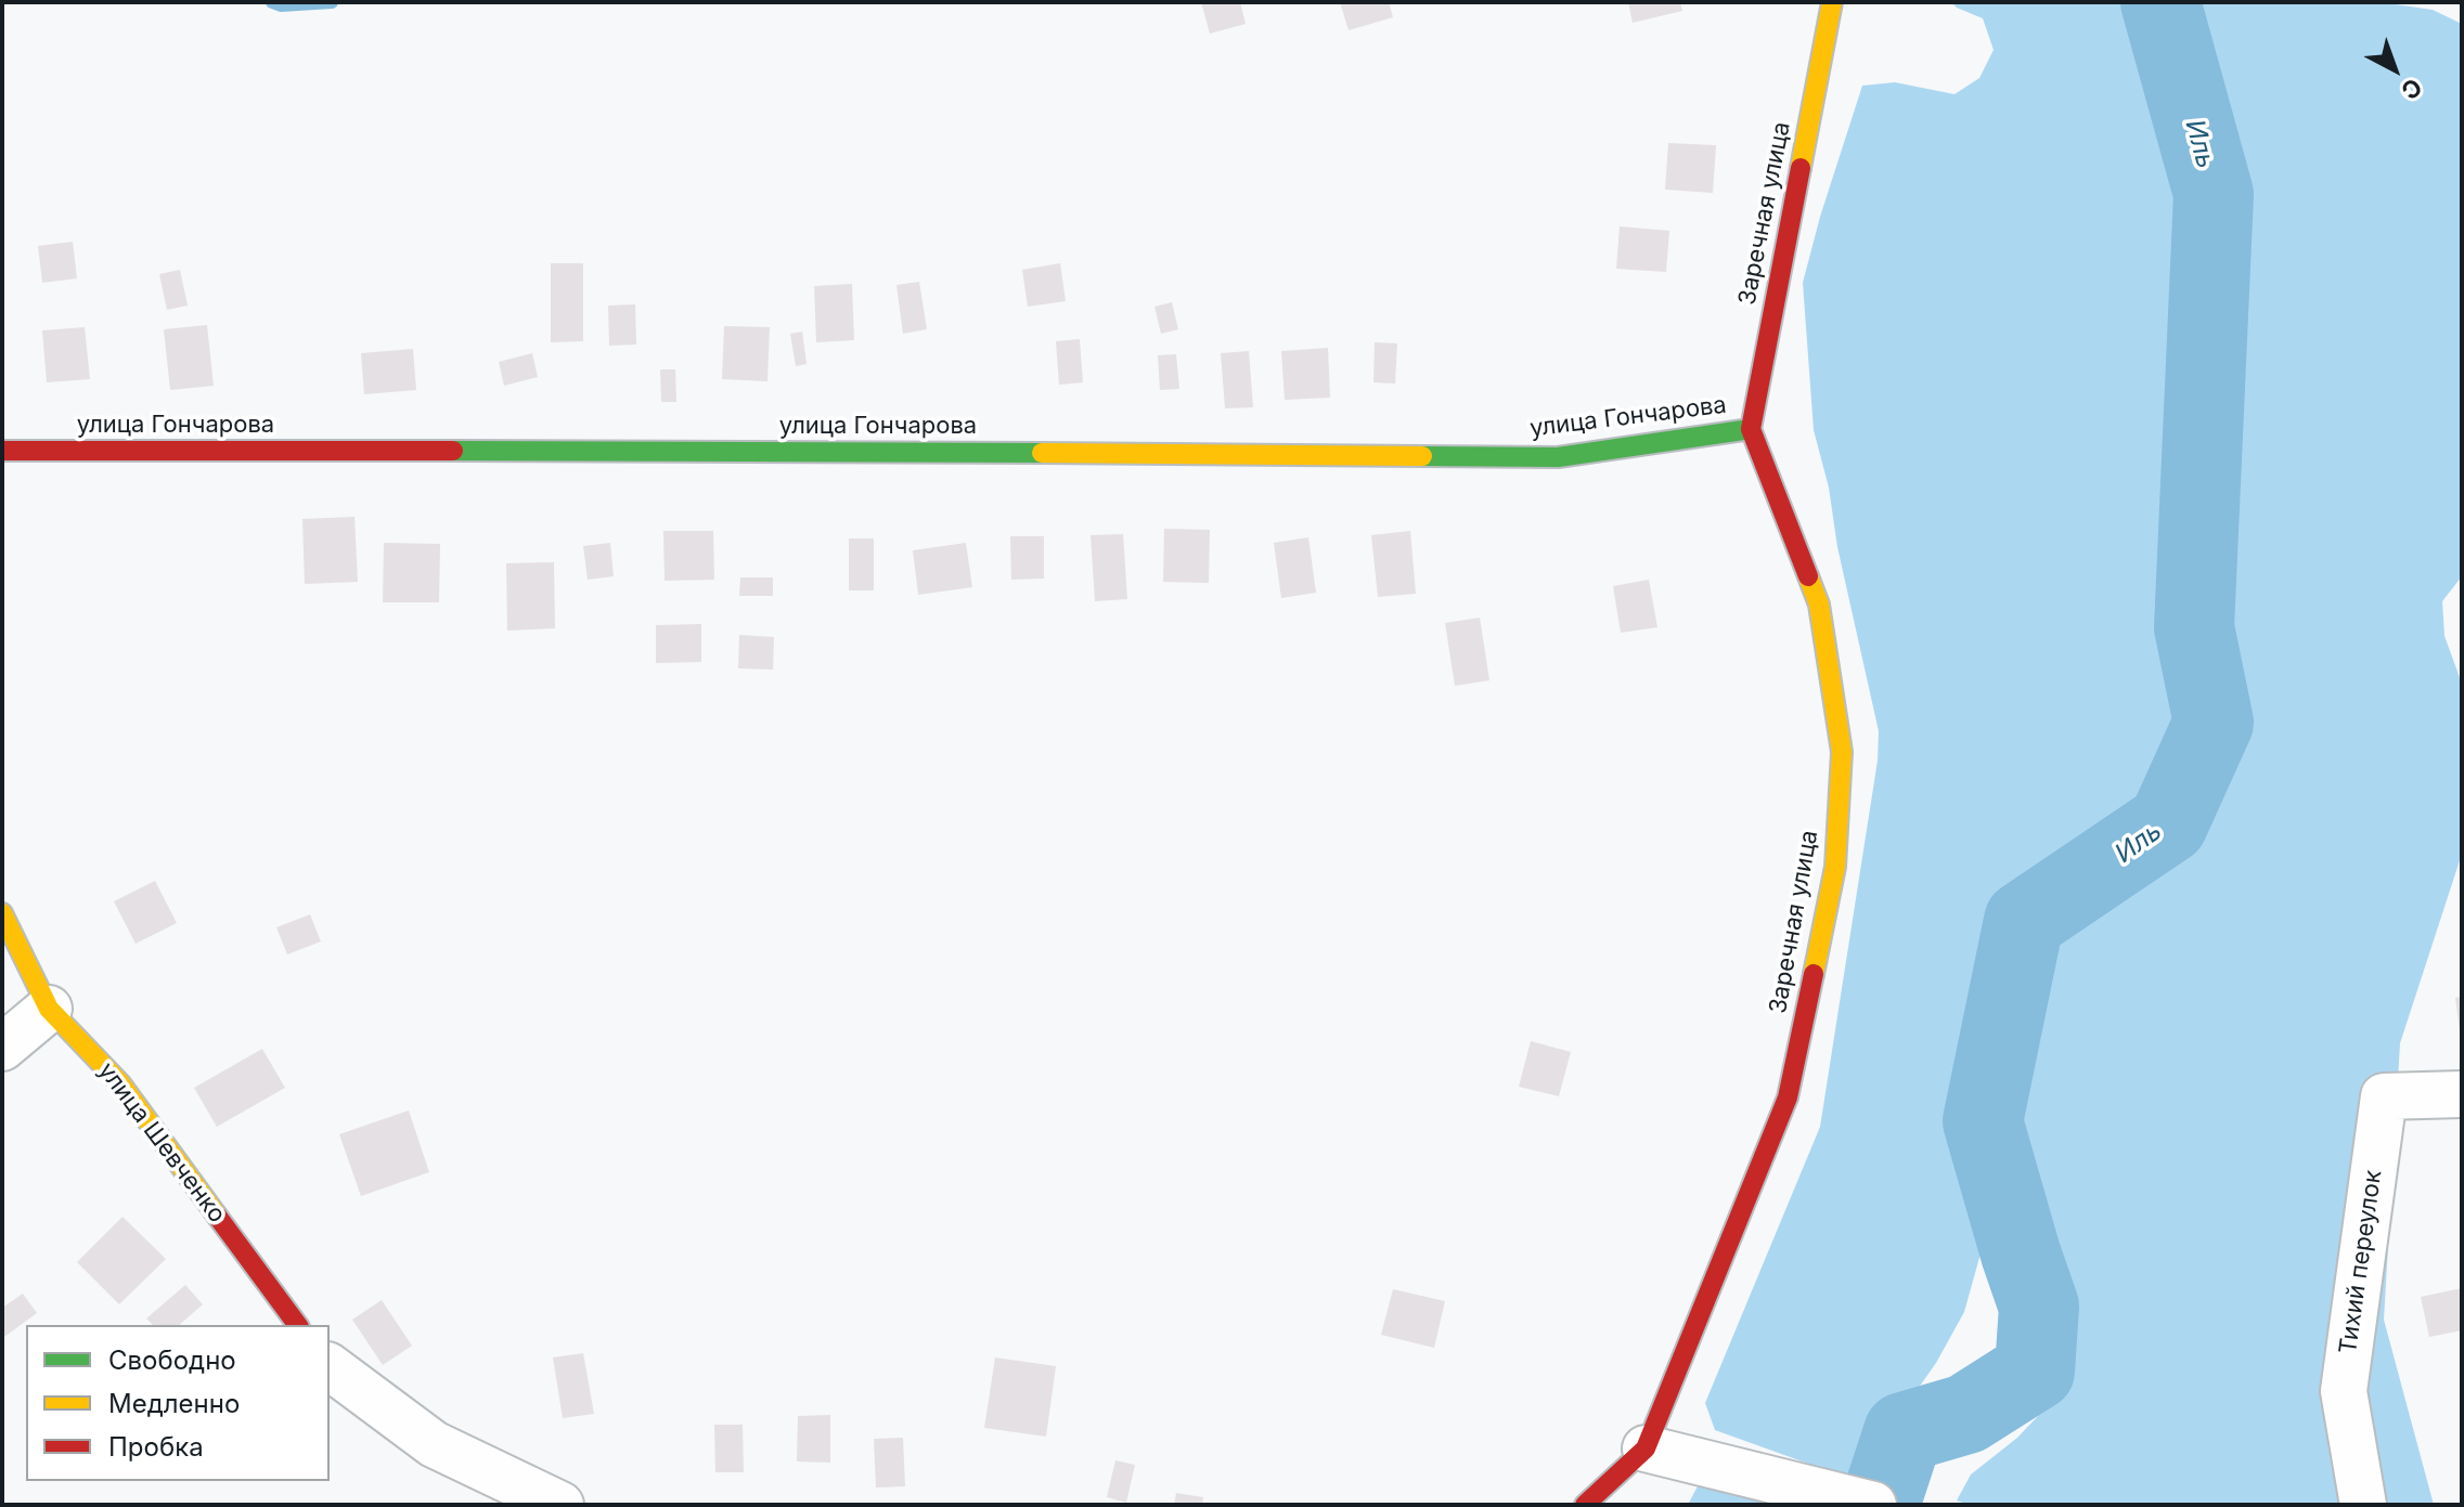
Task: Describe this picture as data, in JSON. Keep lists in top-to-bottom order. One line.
{"streets":{"street":["Заречная улица","улица Гончарова","улица Шевченко","Тихий переулок"]},"crossings":[["Заречная улица","улица Гончарова"]],"water":["Иль"],"legend":["Свободно","Медленно","Пробка"],"north":"bottom right"}
